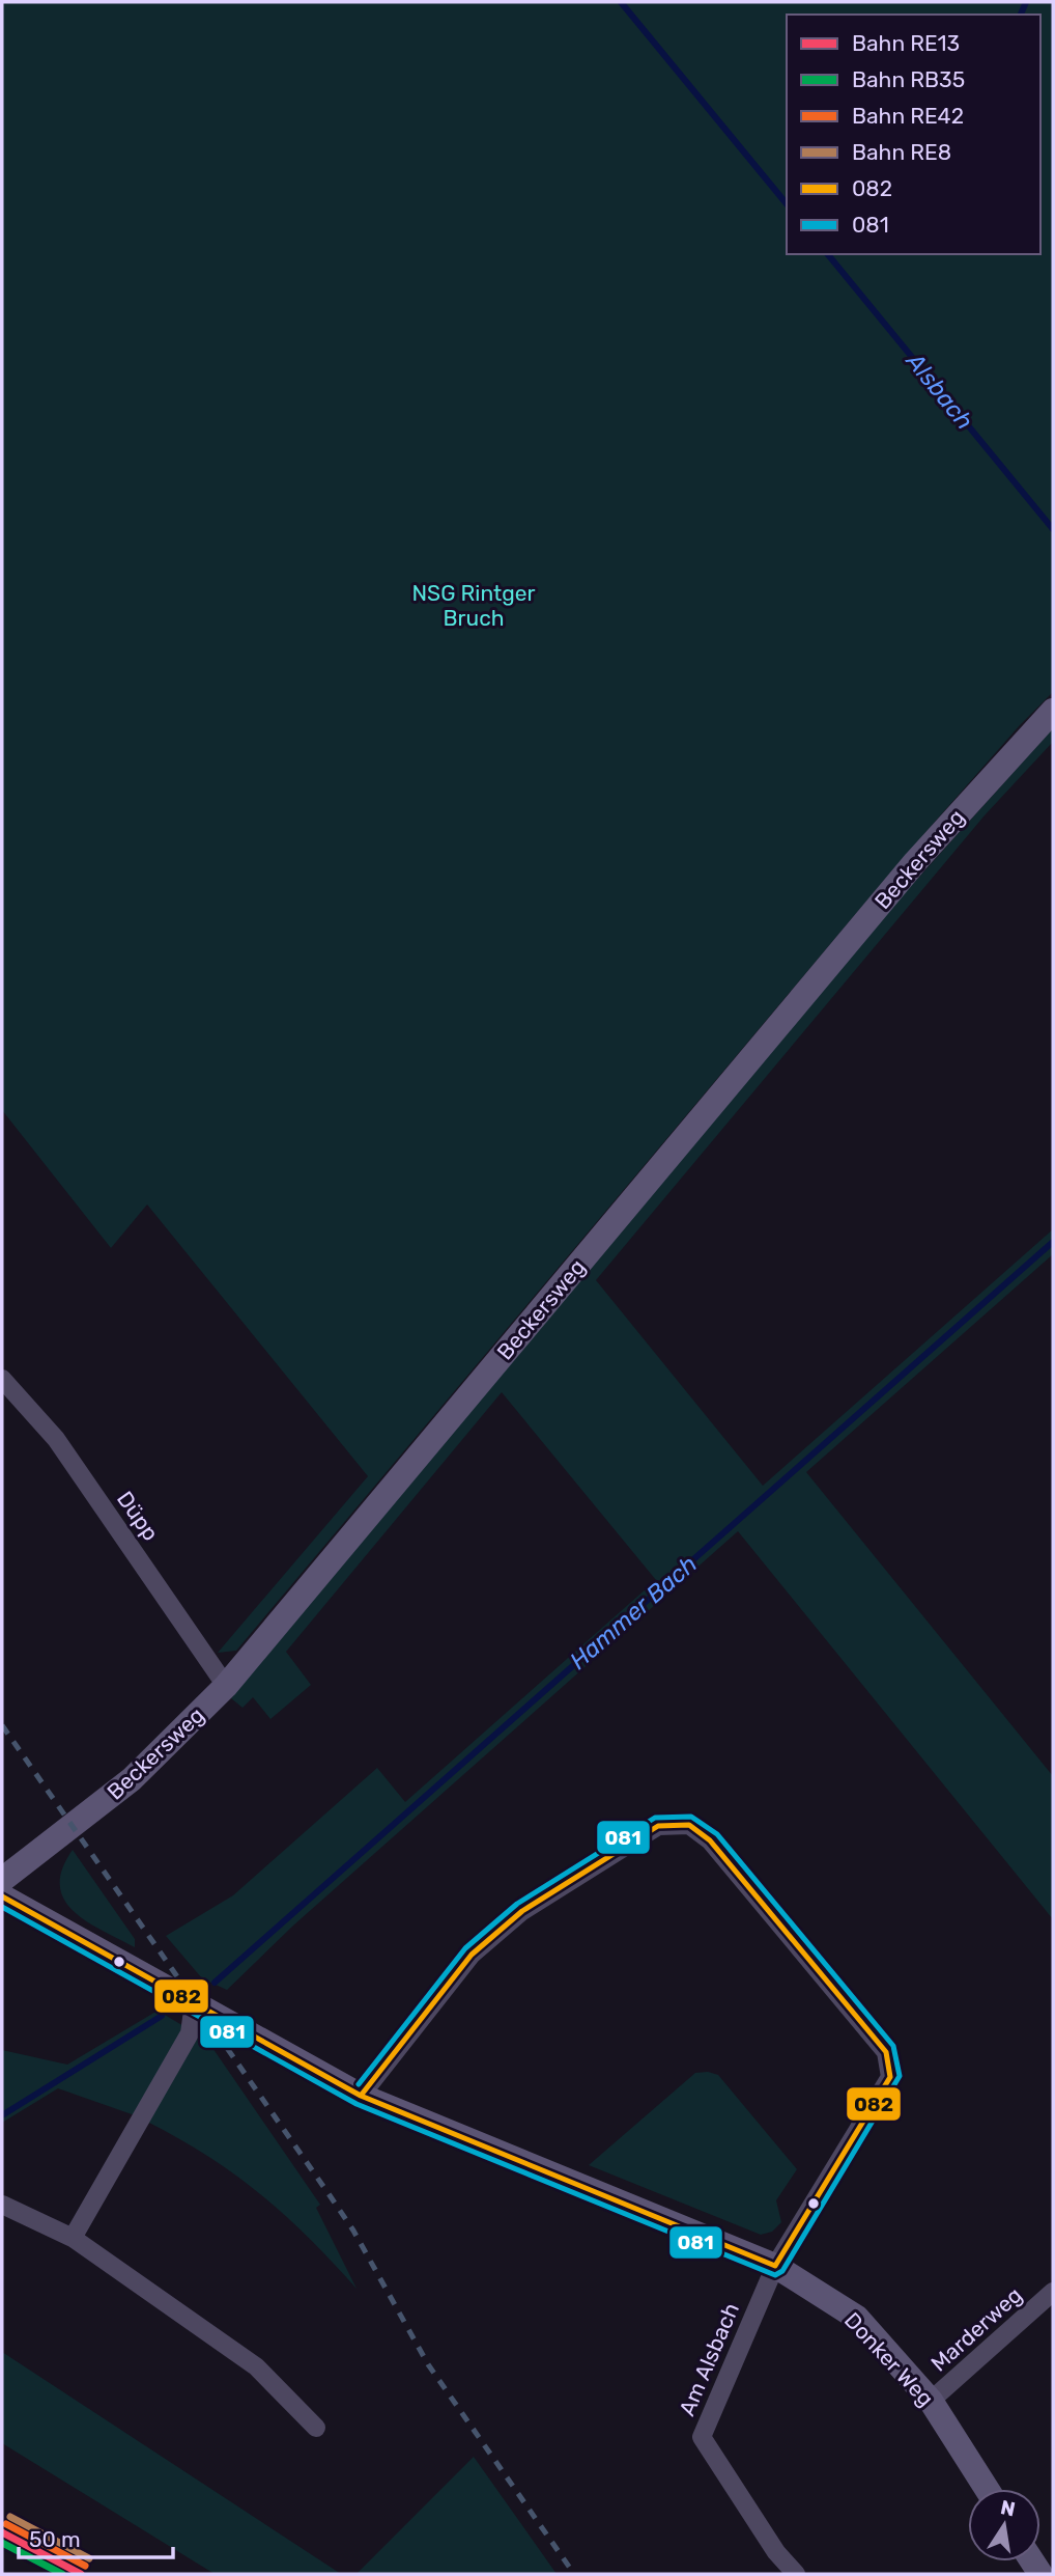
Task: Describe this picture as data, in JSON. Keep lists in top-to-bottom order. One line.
{"streets":{"street":["Beckersweg","Düpp","Marderweg","Am Alsbach","Donker Weg"]},"crossings":[["Beckersweg","Düpp"],["Marderweg","Donker Weg"],["Am Alsbach","Donker Weg"]],"water":["Alsbach","Hammer Bach"],"parks":["NSG Rintger Bruch"],"lines":["transit line 081","transit line 082","rail line RE8","rail line RE42","rail line RE13","rail line RB35"],"legend":["Bahn RE13","Bahn RB35","Bahn RE42","Bahn RE8","082","081"],"scale_bar":"50 m","north":"top"}
